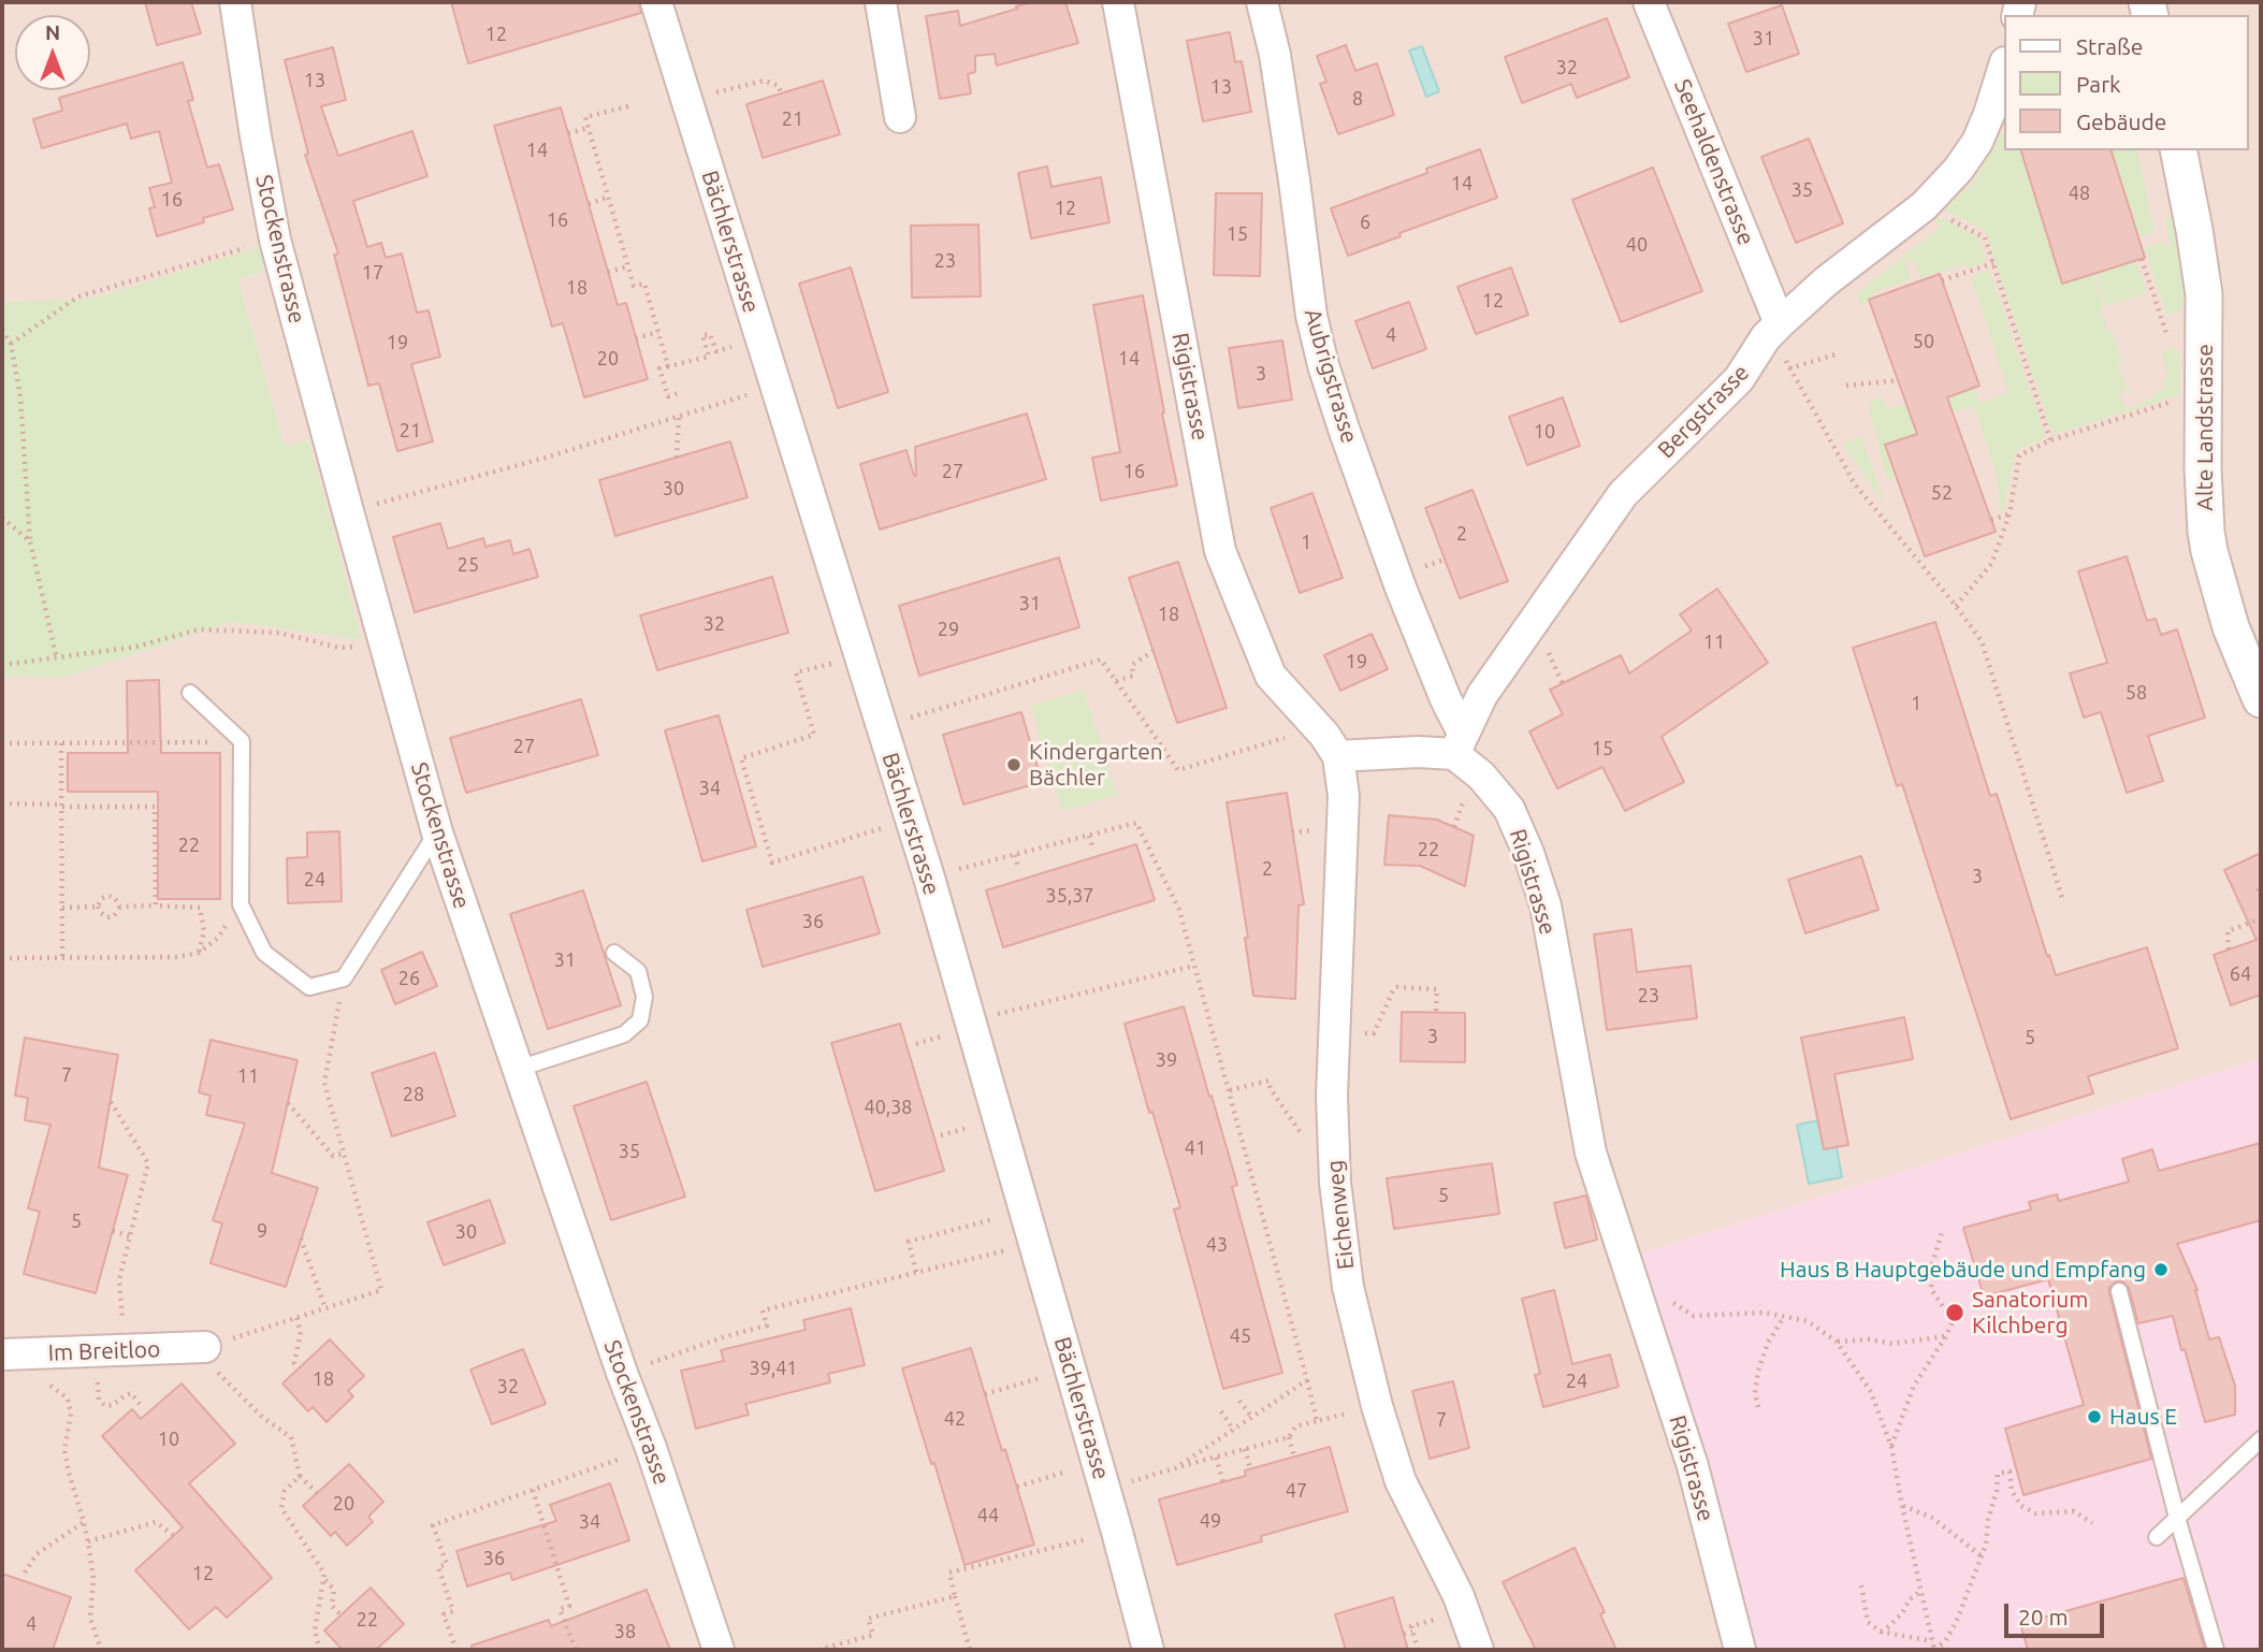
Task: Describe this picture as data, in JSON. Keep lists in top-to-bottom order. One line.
{"streets":{"street":["Seehaldenstrasse","Bächlerstrasse","Stockenstrasse","Aubrigstrasse","Rigistrasse","Bergstrasse","Alte Landstrasse","Eichenweg","Im Breitloo"]},"crossings":[["Seehaldenstrasse","Bergstrasse"],["Aubrigstrasse","Rigistrasse"],["Aubrigstrasse","Bergstrasse"],["Rigistrasse","Bergstrasse"],["Rigistrasse","Eichenweg"]],"places":["Kindergarten Bächler","Haus B Hauptgebäude und Empfang","Sanatorium Kilchberg","Haus E"],"house_numbers":["12","31","32","13","13","8","21","14","14","35","48","16","12","16","6","15","40","23","17","18","12","4","50","19","20","14","3","21","10","27","16","30","52","2","1","25","31","18","32","29","11","19","58","1","27","15","34","22","22","2","3","24","35,37","36","31","64","26","23","3","5","39","7","11","28","40,38","41","35","5","5","9","30","43","45","39,41","18","24","32","42","7","10","47","20","44","49","34","36","12","22","4","38"],"legend":["Straße","Park","Gebäude"],"scale_bar":"20 m","north":"top"}
